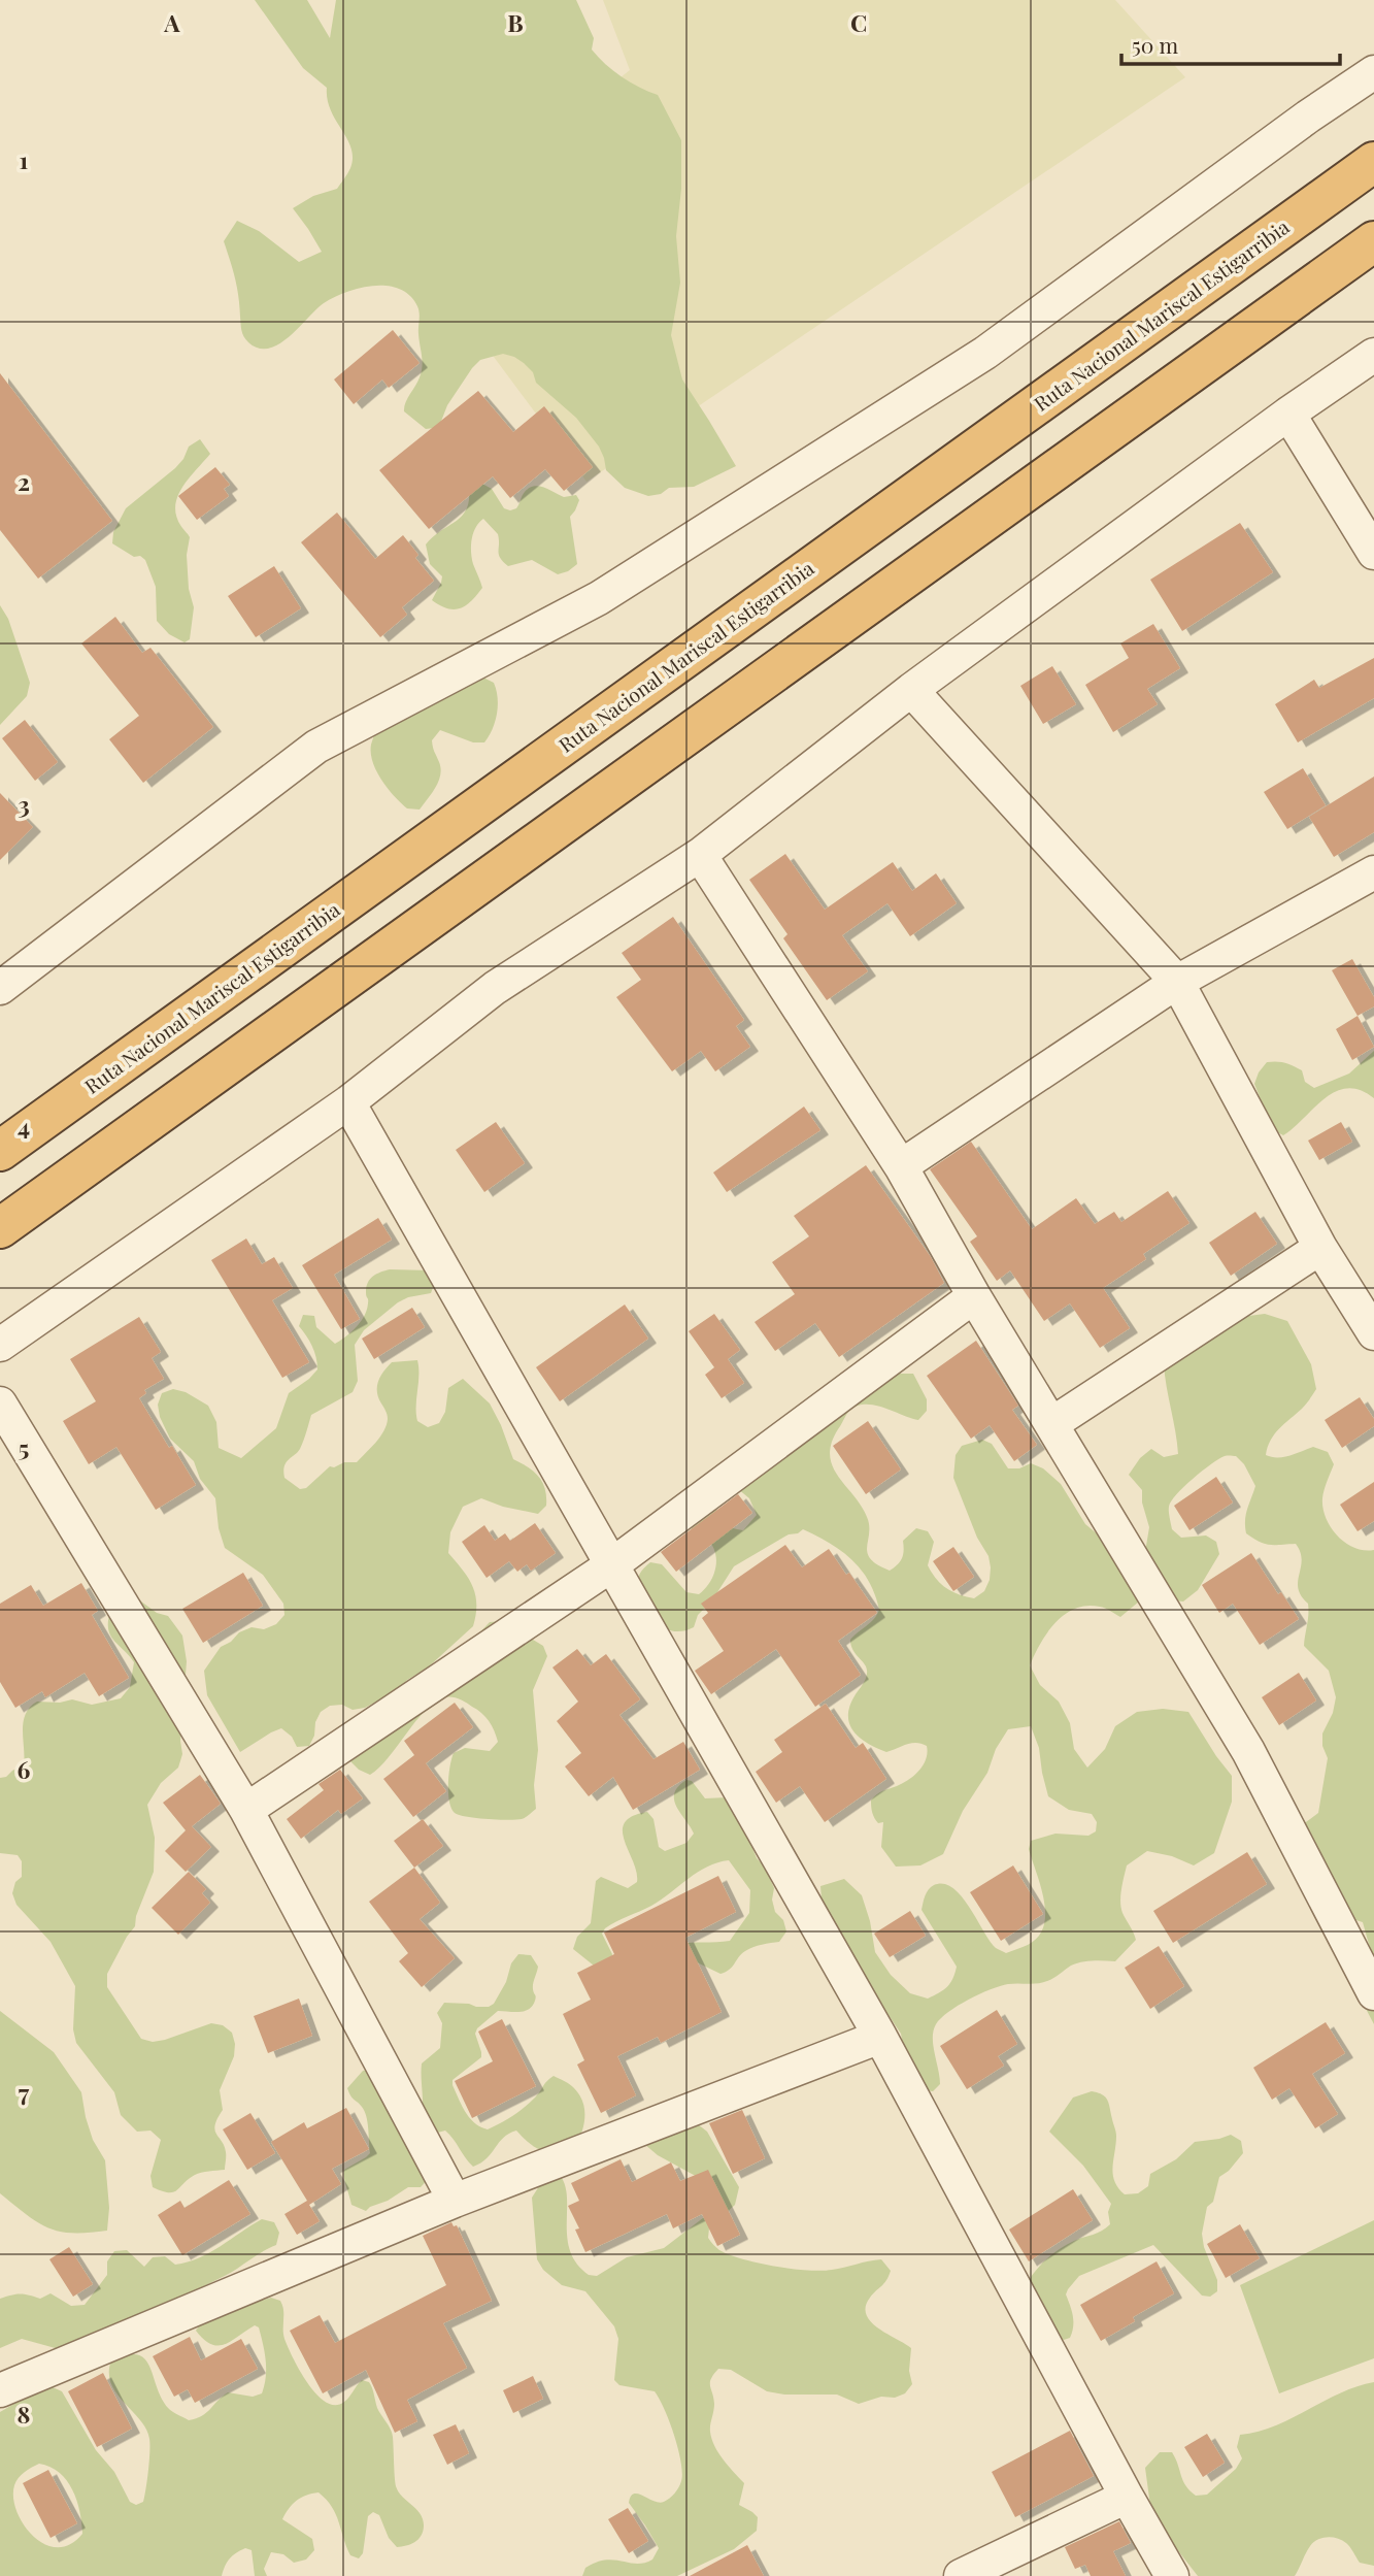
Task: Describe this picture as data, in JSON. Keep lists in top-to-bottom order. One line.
{"streets":{"highway":["Ruta Nacional Mariscal Estigarribia"]},"scale_bar":"50 m","grid":{"columns":["A","B","C"],"rows":["1","2","3","4","5","6","7","8"]}}
